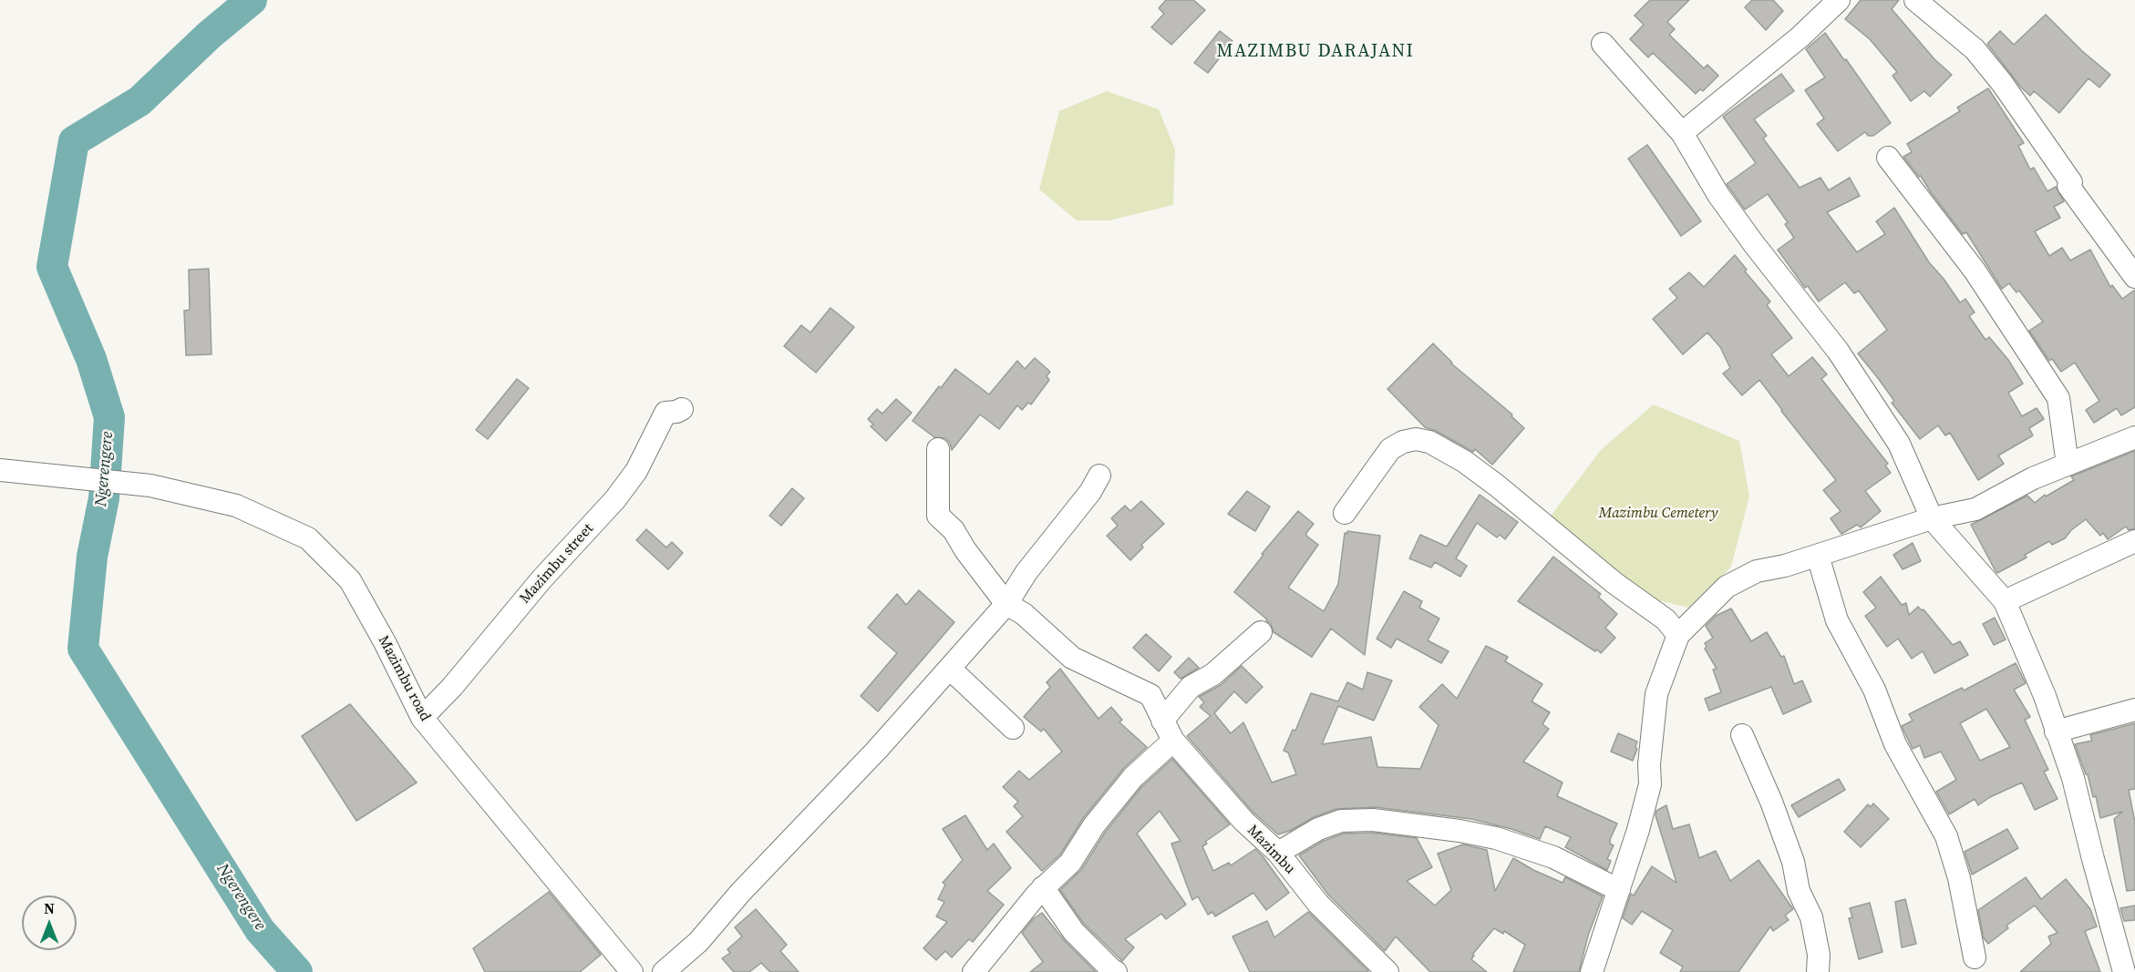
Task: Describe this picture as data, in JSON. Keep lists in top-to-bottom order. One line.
{"streets":{"street":["Mazimbu street","Mazimbu road","Mazimbu"]},"crossings":[["Mazimbu street","Mazimbu road"]],"districts":["MAZIMBU DARAJANI"],"water":["Ngerengere"],"parks":["Mazimbu Cemetery"],"north":"top"}
